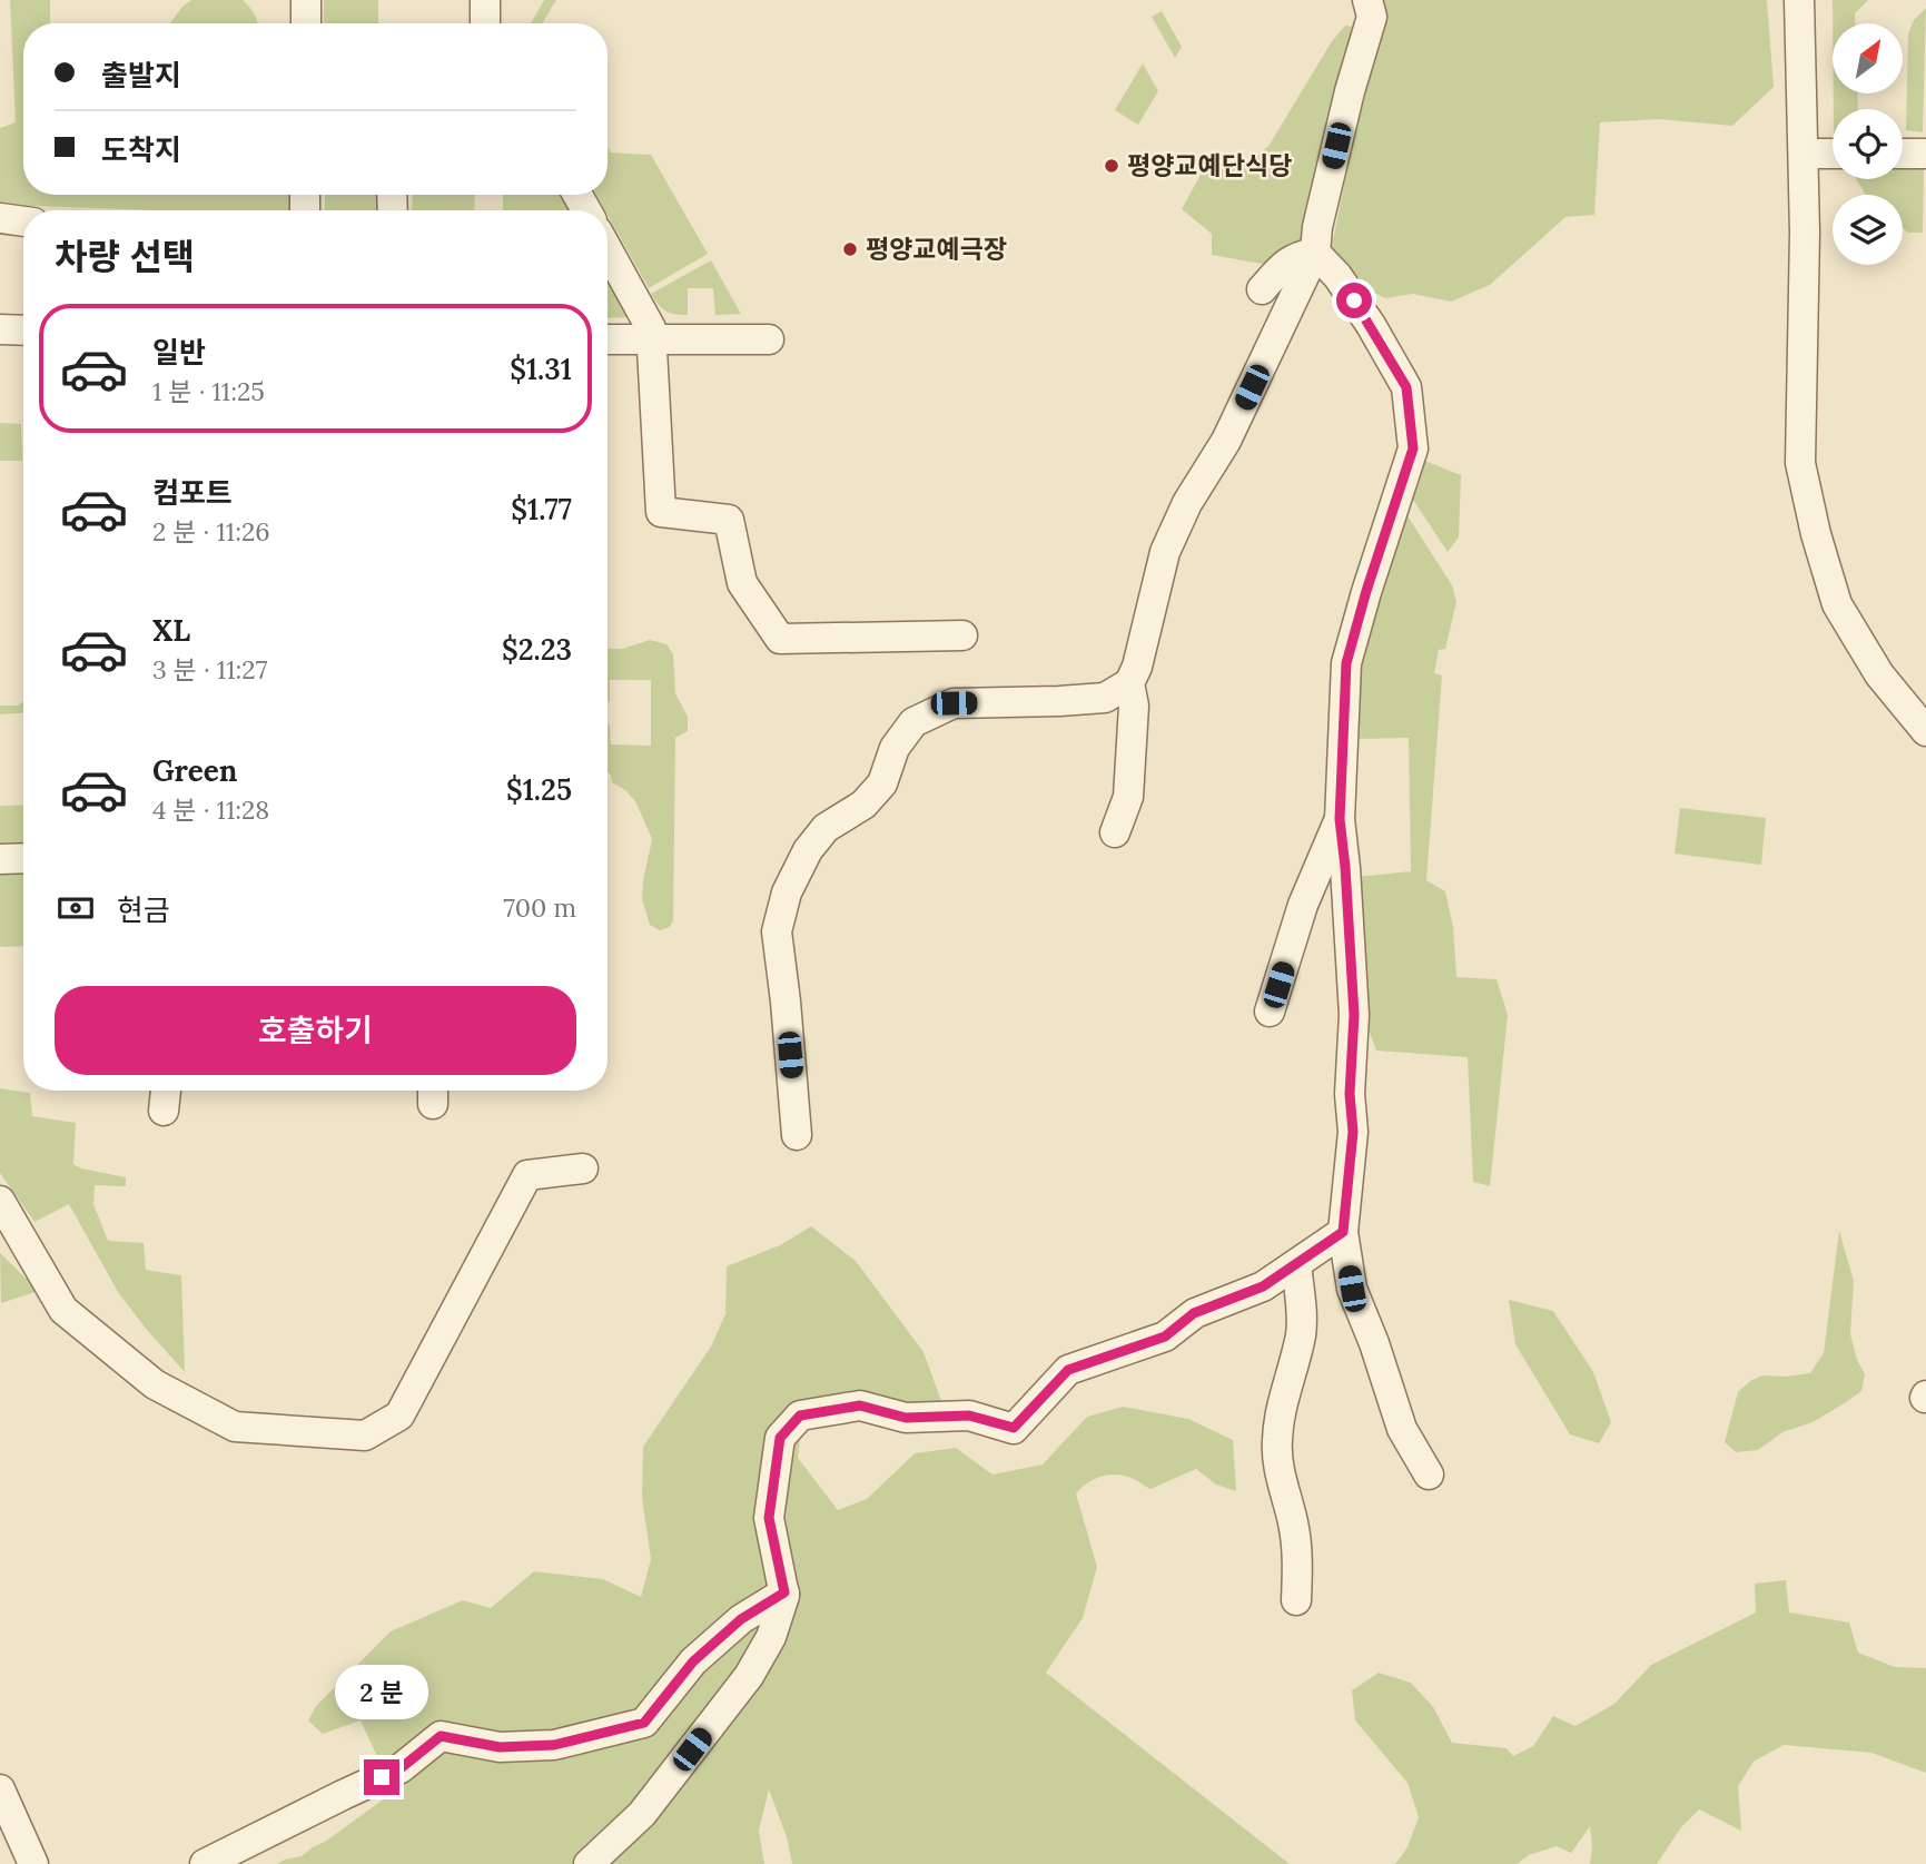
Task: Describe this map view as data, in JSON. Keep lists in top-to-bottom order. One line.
{"places":["평양교예단식당","평양교예극장"],"north":"top right","page":{"banner":["출발지","도착지"],"heading":"차량 선택","list":[{"name":"일반","note":"1 분 · 11:25","value":"$1.31"},{"name":"컴포트","note":"2 분 · 11:26","value":"$1.77"},{"name":"XL","note":"3 분 · 11:27","value":"$2.23"},{"name":"Green","note":"4 분 · 11:28","value":"$1.25"}],"pay":["현금","700 m"],"buttons":"호출하기","bubble":"2 분"}}
